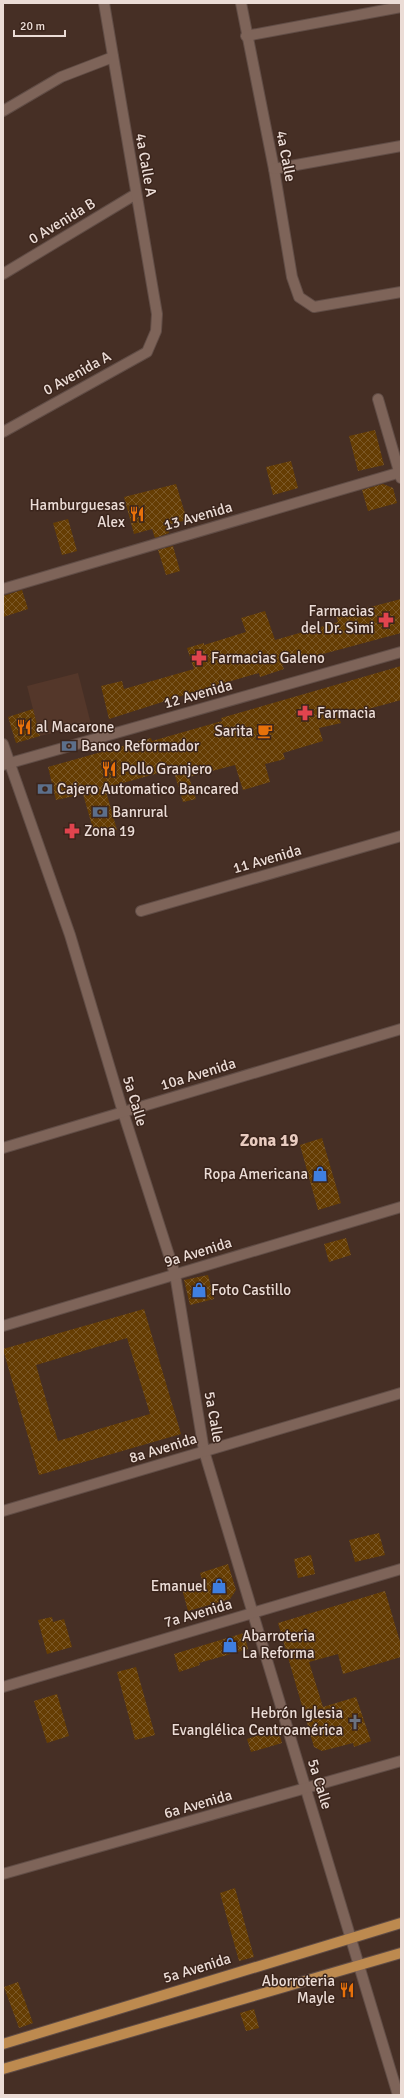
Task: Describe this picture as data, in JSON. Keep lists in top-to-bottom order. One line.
{"streets":{"main road":["5a Avenida"],"street":["4a Calle","4a Calle A","0 Avenida B","0 Avenida A","13 Avenida","12 Avenida","11 Avenida","10a Avenida","5a Calle","9a Avenida","8a Avenida","7a Avenida","6a Avenida"]},"crossings":[["4a Calle A","0 Avenida B"],["4a Calle A","0 Avenida A"],["12 Avenida","5a Calle"],["10a Avenida","5a Calle"],["5a Calle","9a Avenida"],["5a Calle","8a Avenida"],["5a Calle","7a Avenida"],["5a Calle","6a Avenida"],["5a Calle","5a Avenida"]],"districts":["Zona 19"],"places":{"restaurant":["Hamburguesas Alex","al Macarone","Pollo Granjero","Aborroteria Mayle"],"pharmacy":["Farmacias del Dr. Simi","Farmacias Galeno","Farmacia","Zona 19"],"cafe":["Sarita"],"bank":["Banco Reformador","Cajero Automatico Bancared","Banrural"],"shop":["Ropa Americana","Foto Castillo","Emanuel","Abarroteria La Reforma"],"church":["Hebrón Iglesia Evanglélica Centroamérica"]},"scale_bar":"20 m"}
